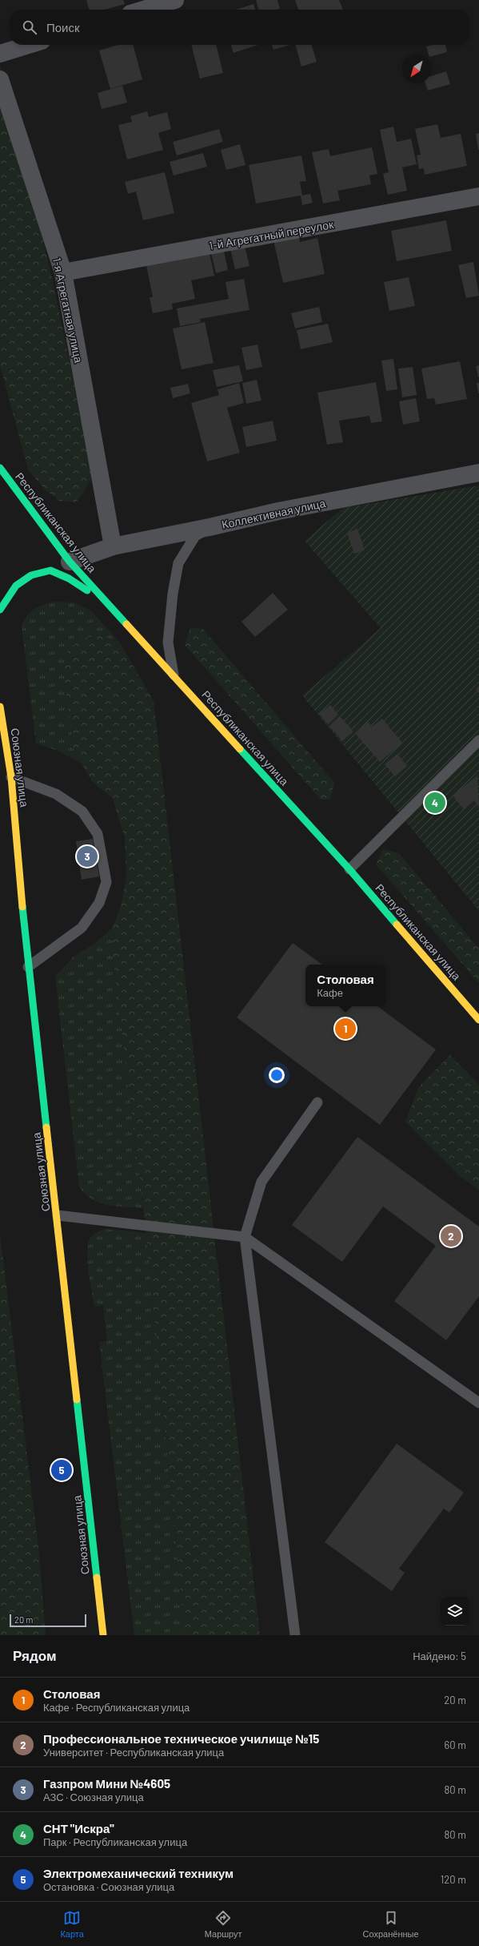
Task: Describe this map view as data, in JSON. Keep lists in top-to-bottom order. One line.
{"streets":{"main road":["Республиканская улица","Союзная улица"],"street":["1-й Агрегатный переулок","1-я Агрегатная улица","Коллективная улица"]},"crossings":[["1-й Агрегатный переулок","1-я Агрегатная улица"],["1-я Агрегатная улица","Коллективная улица"],["Коллективная улица","Республиканская улица"]],"scale_bar":"20 m","north":"bottom left","page":{"search":"Поиск","pins":["4","3","1","2","5"],"popup":["Столовая","Кафе"],"scale":"20 m","heading":["Рядом","Найдено: 5"],"list":[{"mark":"1","name":"Столовая","note":"Кафе · Республиканская улица","value":"20 m"},{"mark":"2","name":"Профессиональное техническое училище №15","note":"Университет · Республиканская улица","value":"60 m"},{"mark":"3","name":"Газпром Мини №4605","note":"АЗС · Союзная улица","value":"80 m"},{"mark":"4","name":"СНТ \"Искра\"","note":"Парк · Республиканская улица","value":"80 m"},{"mark":"5","name":"Электромеханический техникум","note":"Остановка · Союзная улица","value":"120 m"}],"nav":["Карта","Маршрут","Сохранённые"]}}
